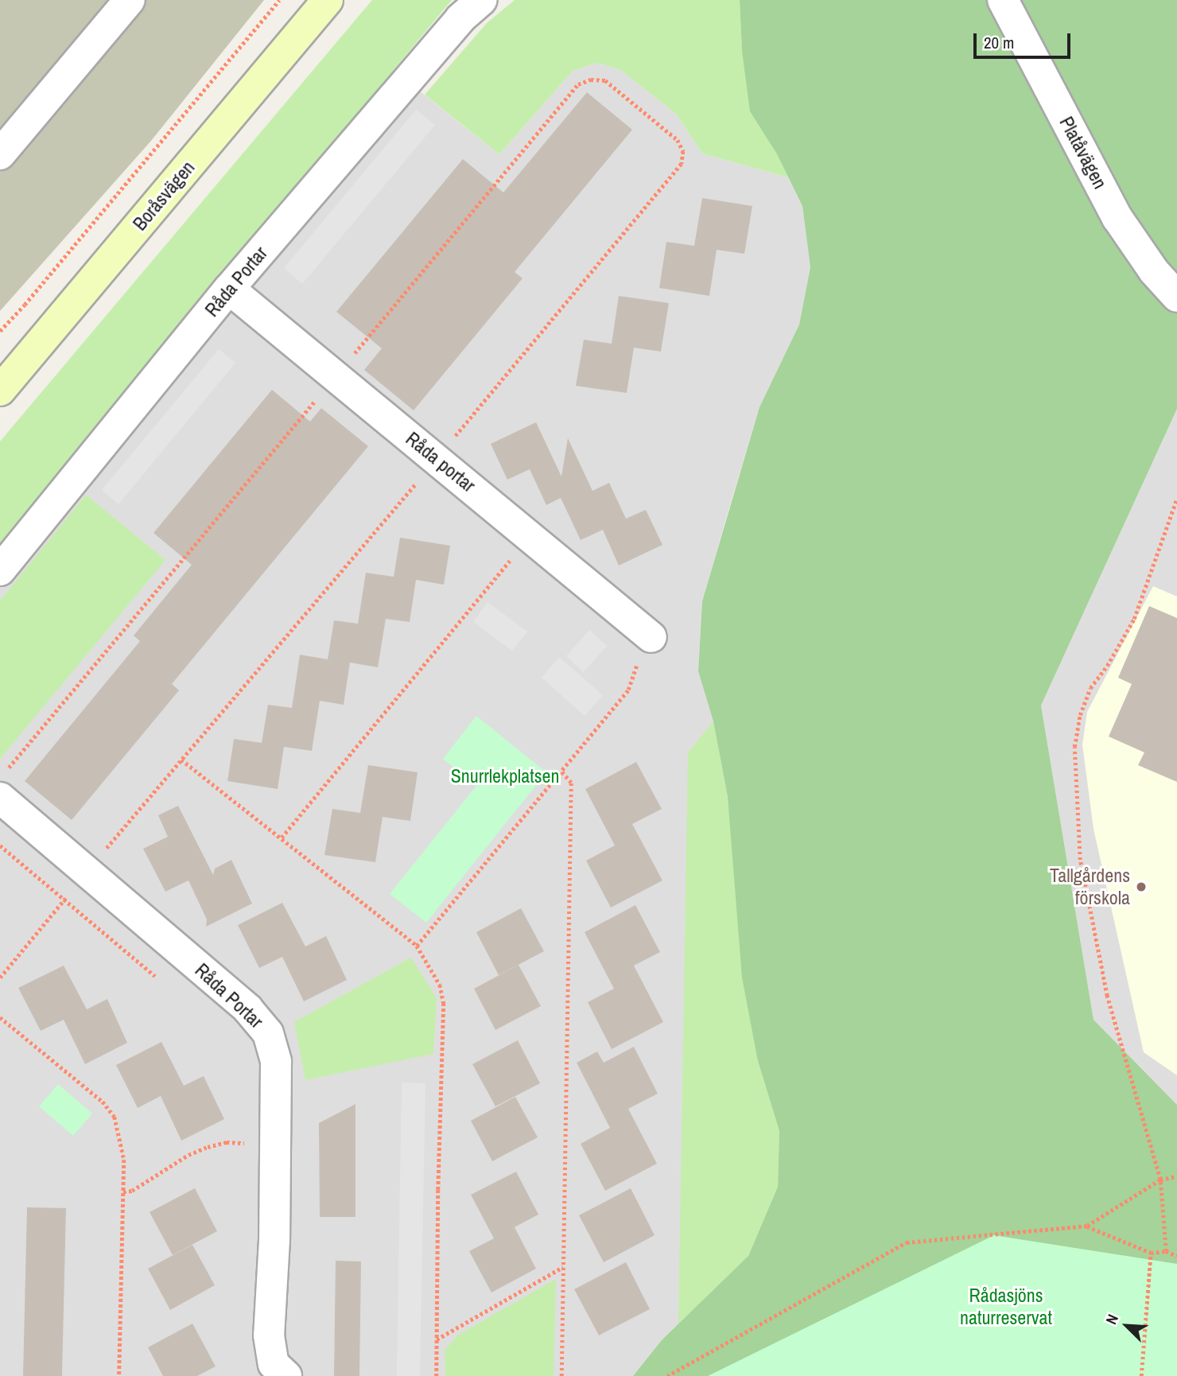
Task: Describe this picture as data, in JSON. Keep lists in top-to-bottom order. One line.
{"streets":{"street":["Platåvägen","Boråsvägen","Råda Portar","Råda portar"]},"crossings":[["Råda Portar","Råda portar"]],"parks":["Snurrlekplatsen","Rådasjöns naturreservat"],"places":["Tallgårdens förskola"],"scale_bar":"20 m","north":"top left"}
